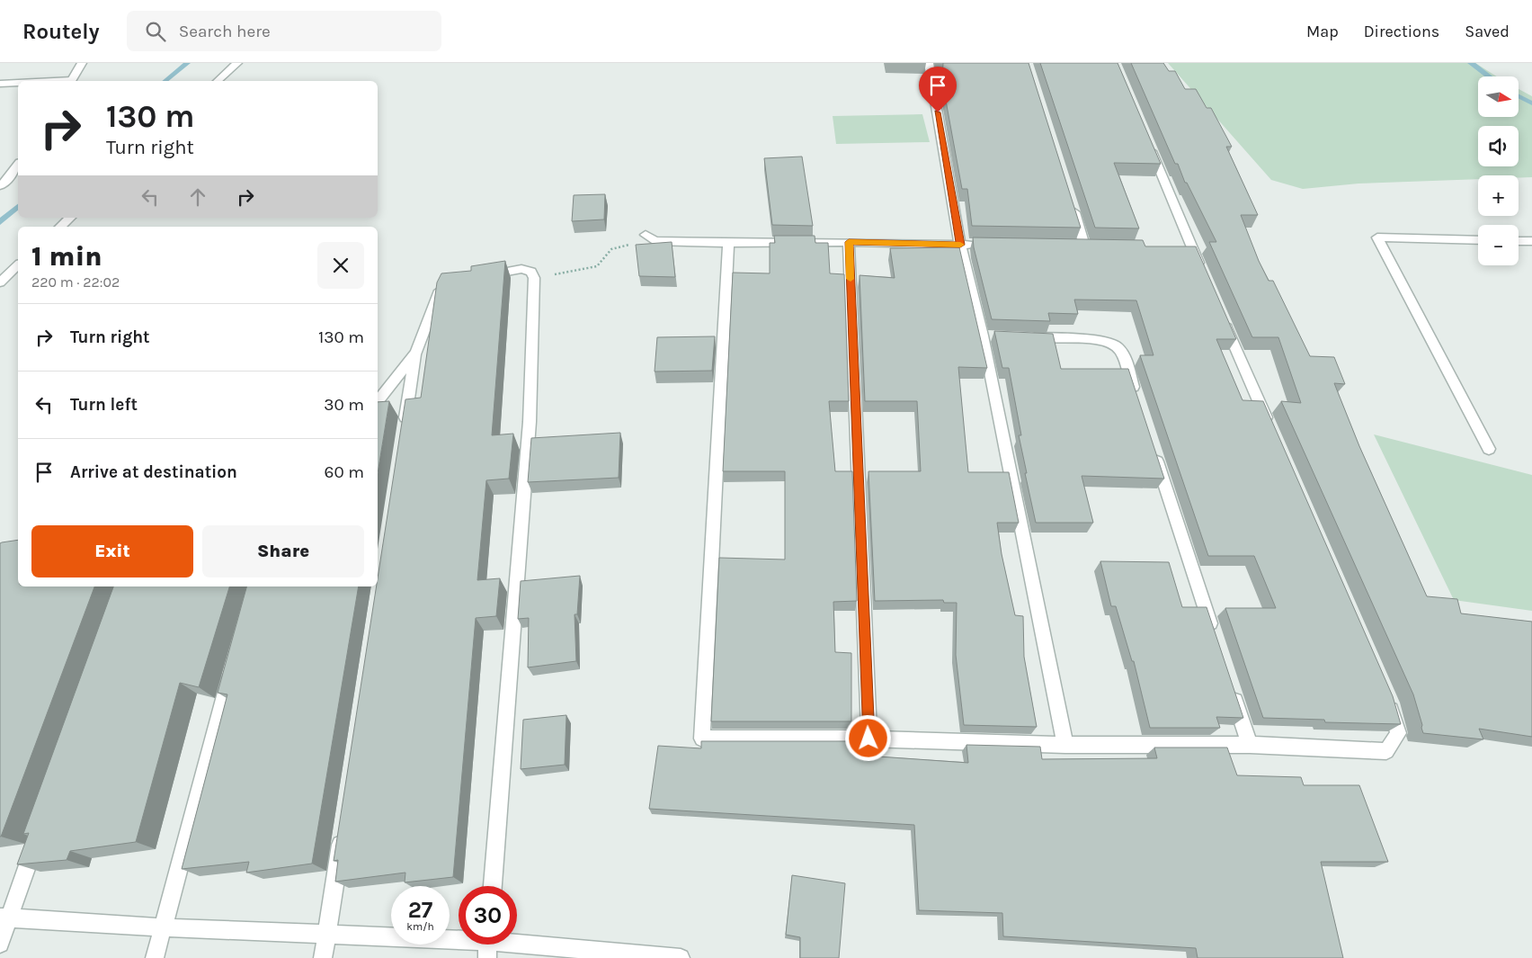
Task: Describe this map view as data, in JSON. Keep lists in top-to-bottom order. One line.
{"north":"right","page":{"header":"Routely","search":"Search here","nav":["Map","Directions","Saved"],"map_buttons":["+","−"],"turn":["130 m","Turn right"],"heading":["1 min","220 m · 22:02"],"list":[{"name":"Turn right","value":"130 m"},{"name":"Turn left","value":"30 m"},{"name":"Arrive at destination","value":"60 m"}],"buttons":["Exit","Share"],"speed":"27 km/h","limit":"30"}}
